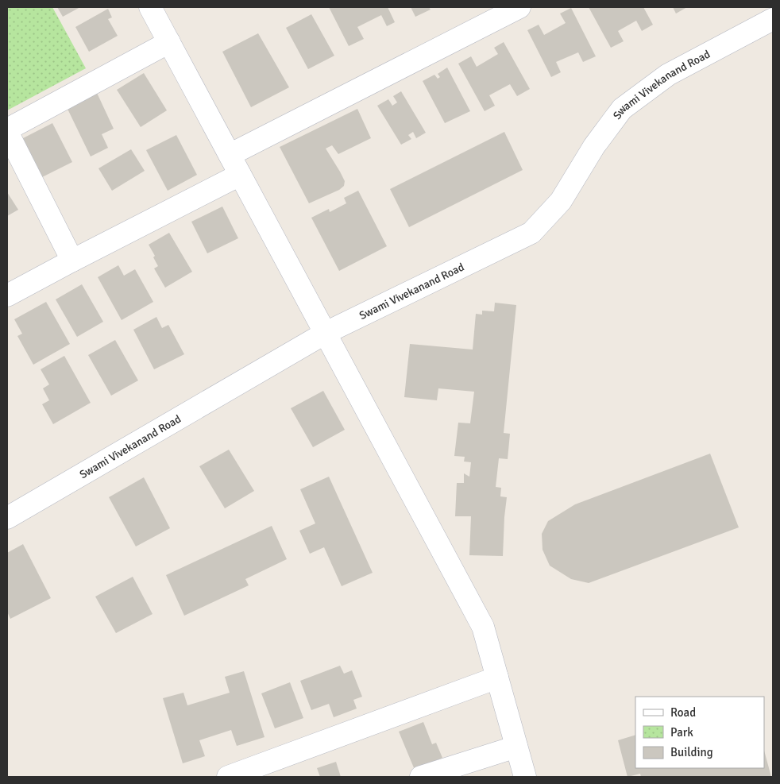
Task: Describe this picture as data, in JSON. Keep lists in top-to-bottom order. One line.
{"streets":{"street":["Swami Vivekanand Road"]},"legend":["Road","Park","Building"]}
